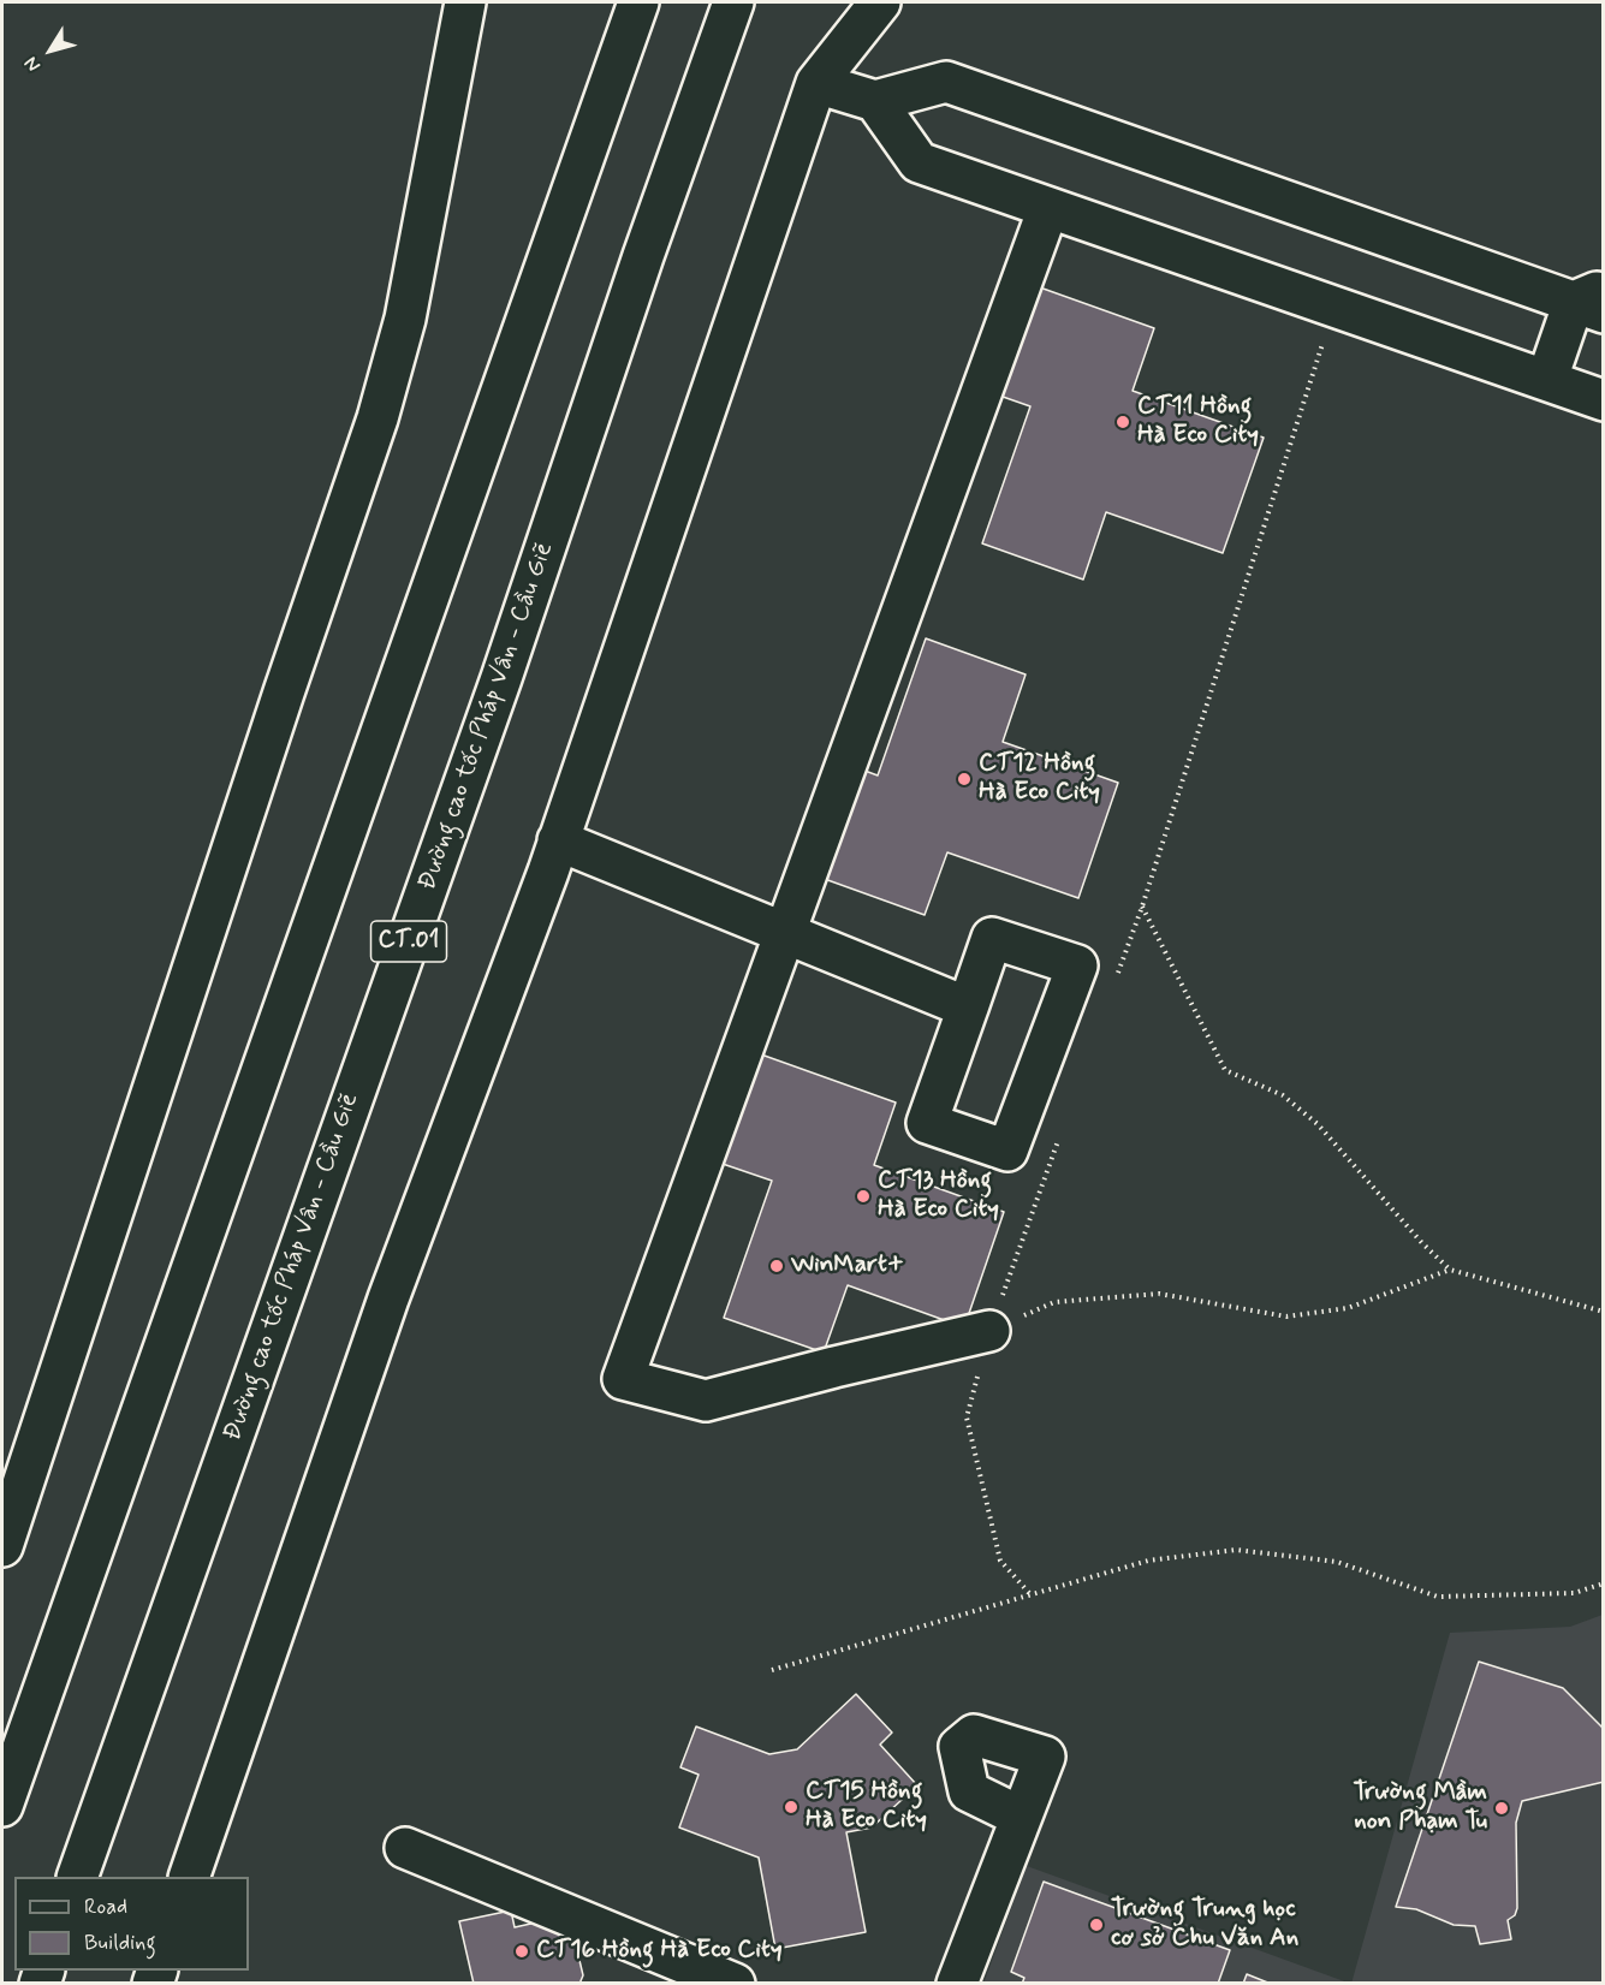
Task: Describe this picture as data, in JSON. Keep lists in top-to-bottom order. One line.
{"streets":{"main road":["Đường cao tốc Pháp Vân - Cầu Giẽ","CT.01"]},"places":["CT11 Hồng Hà Eco City","CT12 Hồng Hà Eco City","CT13 Hồng Hà Eco City","WinMart+","CT15 Hồng Hà Eco City","Trường Mầm non Phạm Tu","Trường Trung học cơ sở Chu Văn An","CT16 Hồng Hà Eco City"],"legend":["Road","Building"],"north":"bottom left"}
